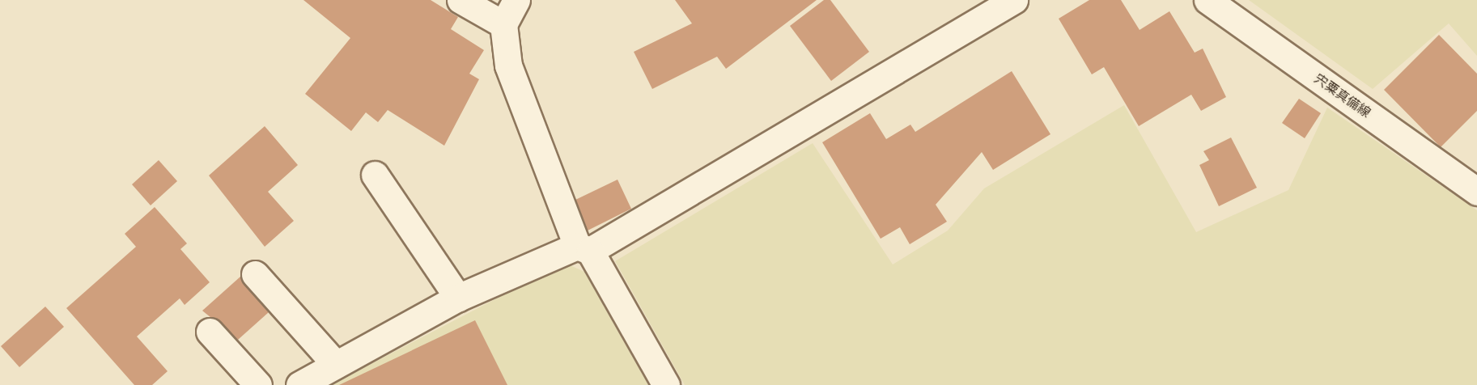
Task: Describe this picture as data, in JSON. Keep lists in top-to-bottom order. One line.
{"streets":{"street":["宍粟真備線"]}}
